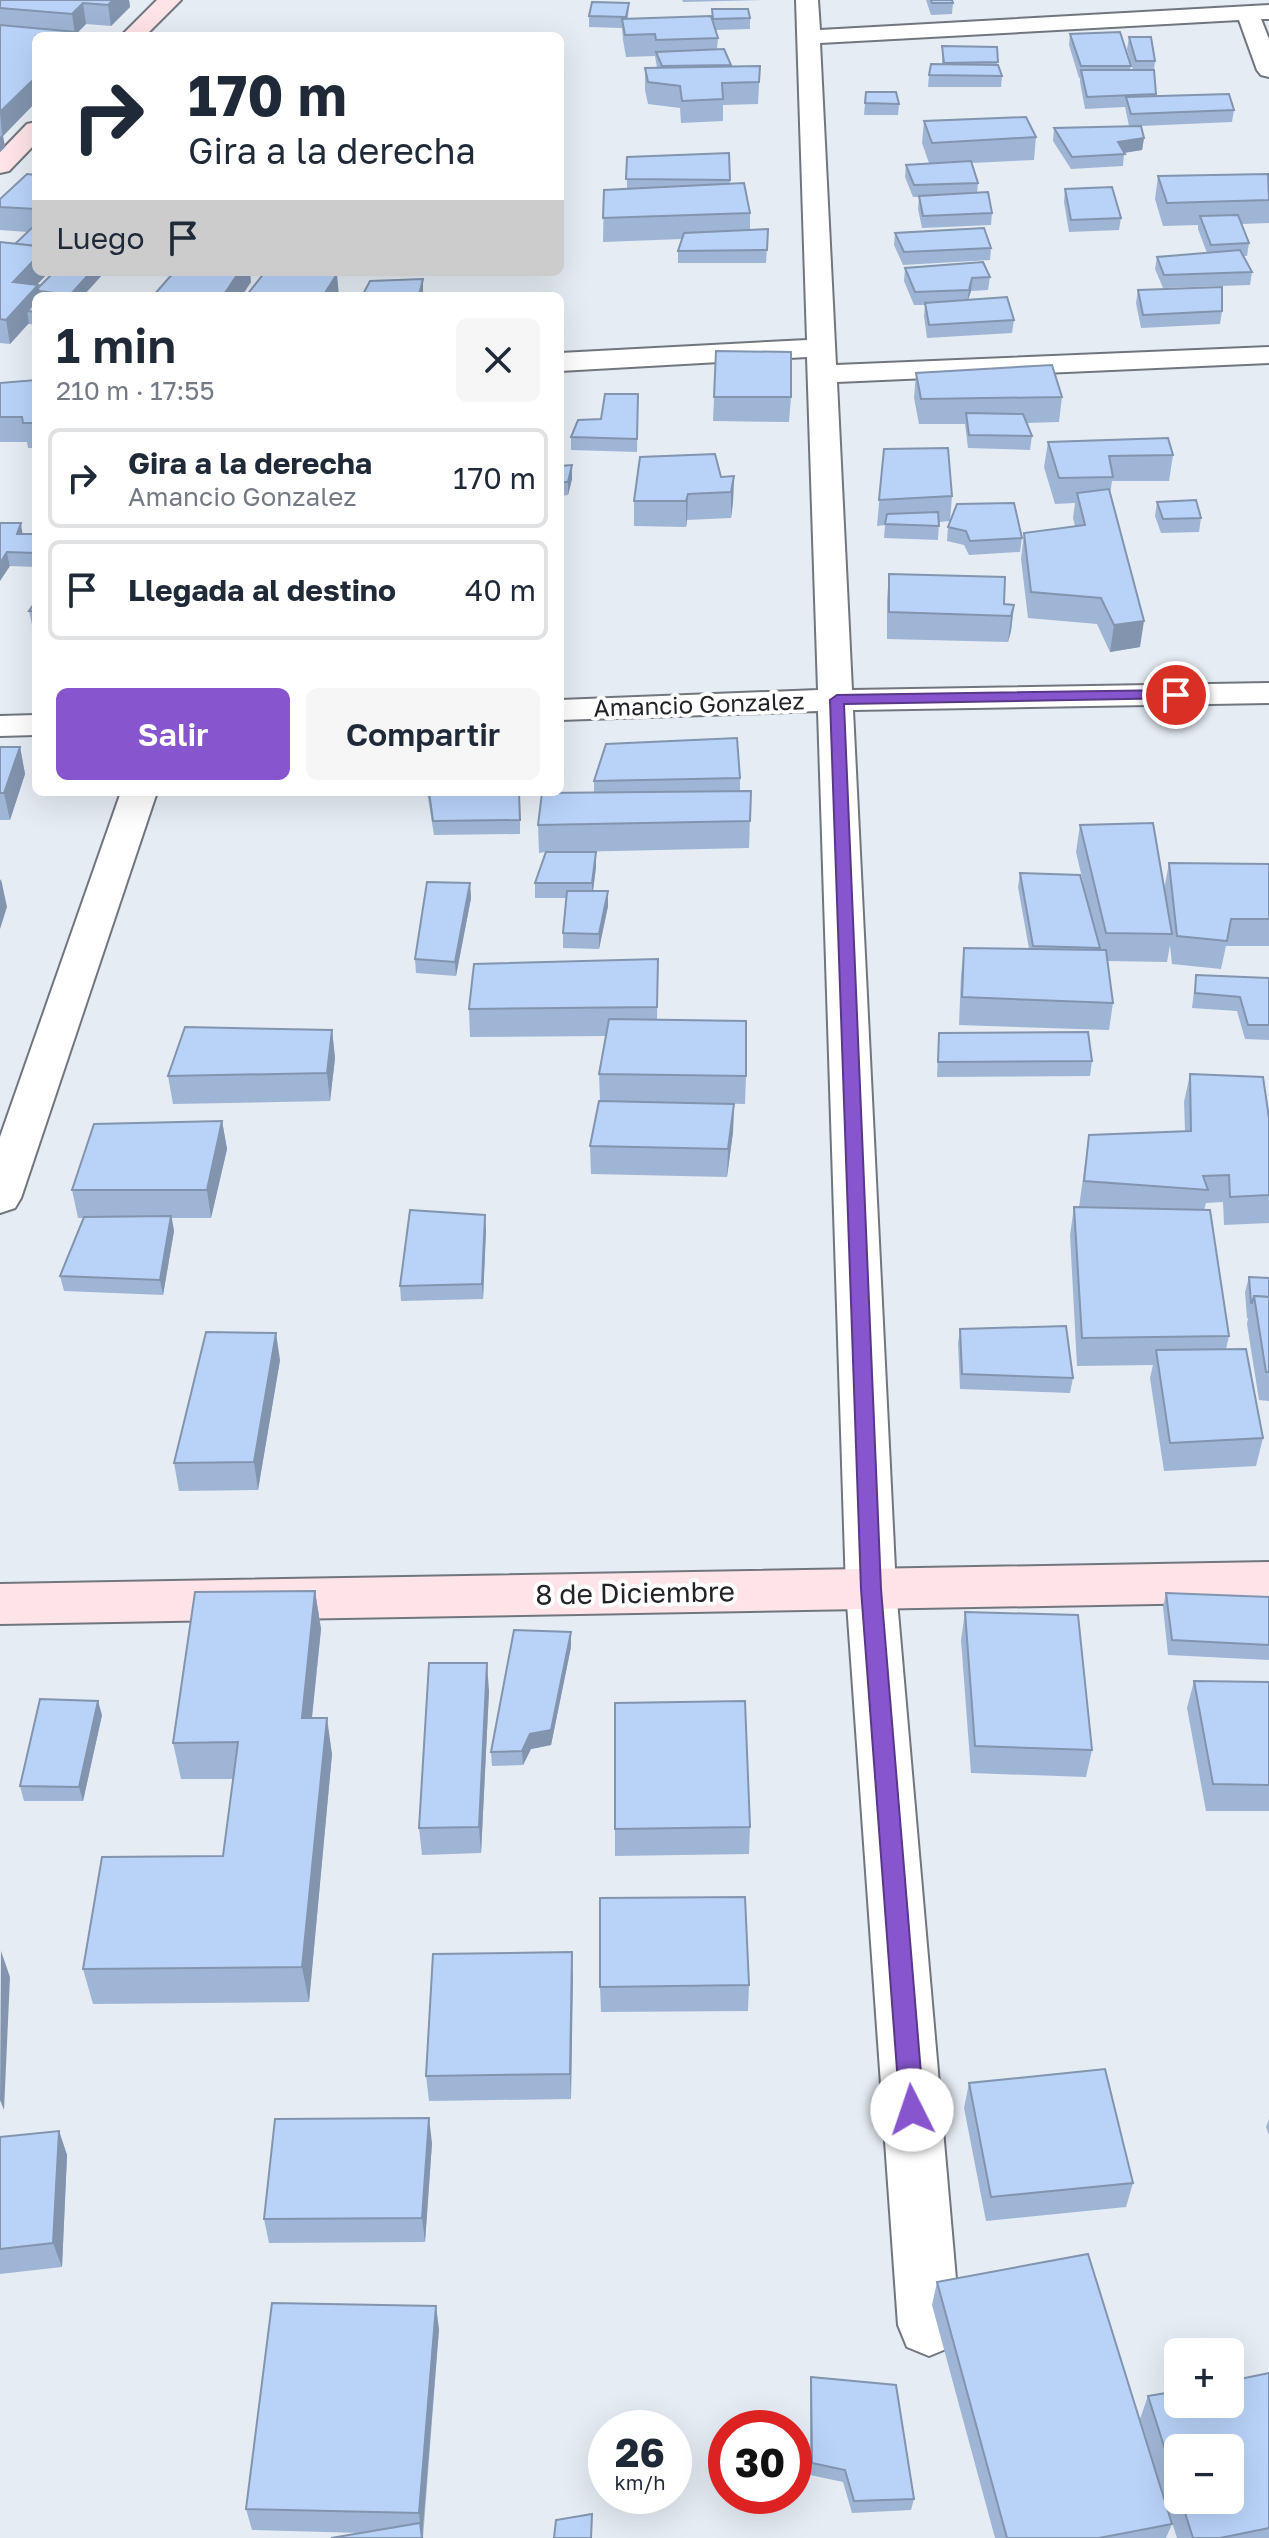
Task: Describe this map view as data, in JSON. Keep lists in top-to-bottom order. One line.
{"streets":{"main road":["8 de Diciembre"],"street":["Amancio Gonzalez"]},"page":{"turn":["170 m","Gira a la derecha"],"then":"Luego","heading":["1 min","210 m · 17:55"],"list":[{"name":"Gira a la derecha","note":"Amancio Gonzalez","value":"170 m"},{"name":"Llegada al destino","value":"40 m"}],"buttons":["Salir","Compartir"],"map_buttons":["+","−"],"speed":"26 km/h","limit":"30"}}
